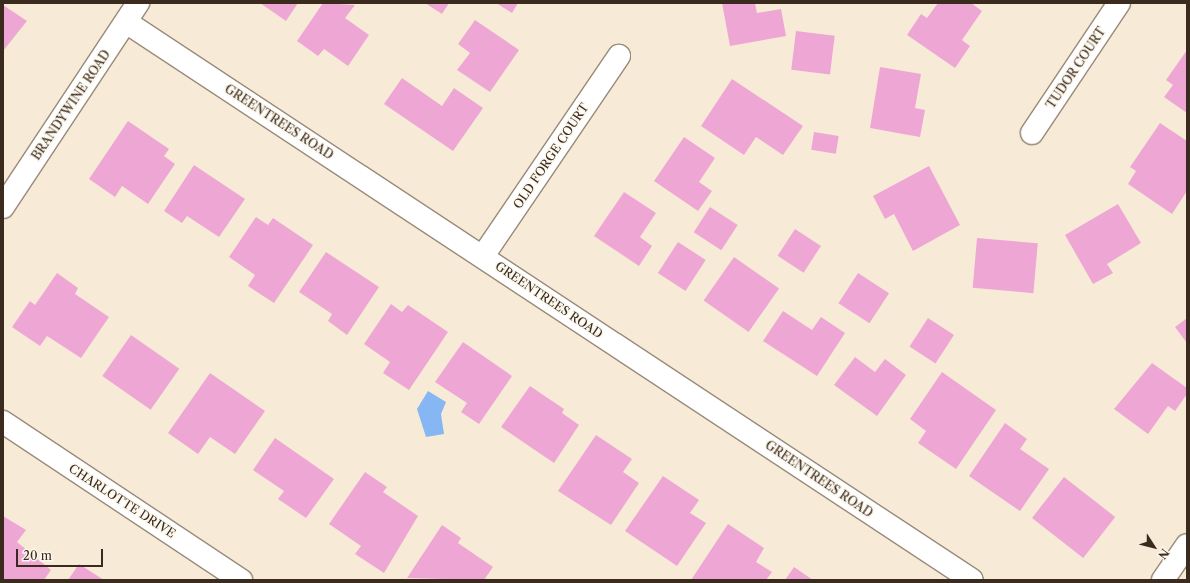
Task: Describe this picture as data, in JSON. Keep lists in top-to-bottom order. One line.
{"streets":{"street":["TUDOR COURT","BRANDYWINE ROAD","GREENTREES ROAD","OLD FORGE COURT","CHARLOTTE DRIVE"]},"crossings":[["BRANDYWINE ROAD","GREENTREES ROAD"],["GREENTREES ROAD","OLD FORGE COURT"]],"scale_bar":"20 m","north":"bottom right"}
